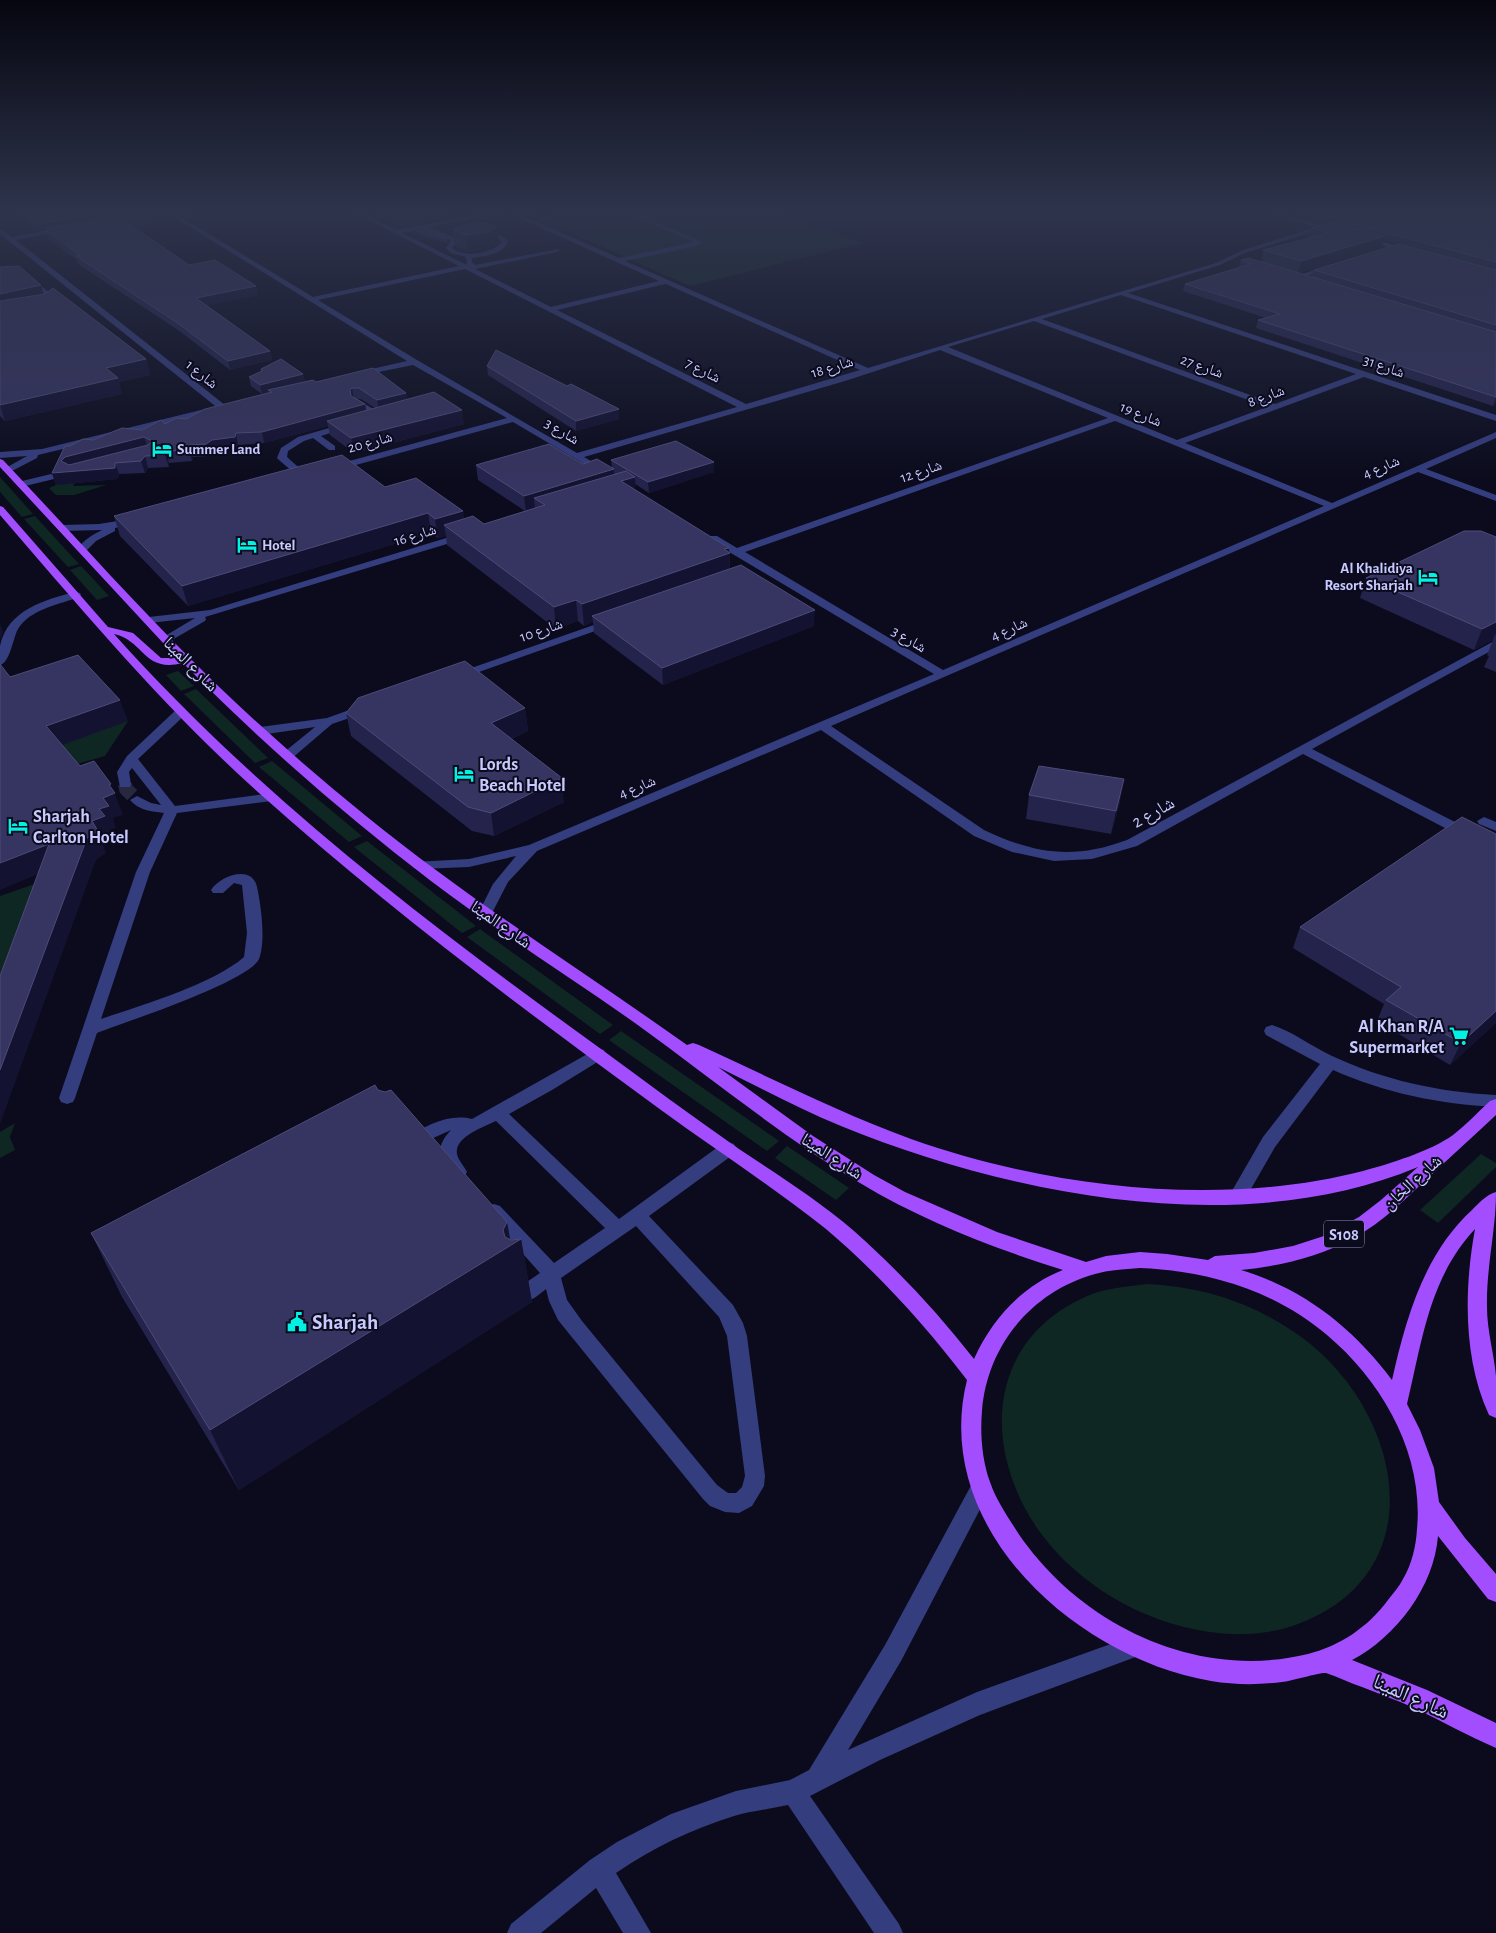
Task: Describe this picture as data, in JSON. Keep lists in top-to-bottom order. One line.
{"streets":{"main road":["شارع المينا","شارع الخان","S108"],"street":["شارع 27","شارع 31","شارع 18","شارع 7","شارع 1","شارع 8","شارع 19","شارع 3","شارع 20","شارع 4","شارع 12","شارع 16","شارع 10","شارع 2"]},"crossings":[["شارع 27","شارع 18"],["شارع 27","شارع 8"],["شارع 31","شارع 8"],["شارع 18","شارع 7"],["شارع 18","شارع 19"],["شارع 18","شارع 3"],["شارع 8","شارع 19"],["شارع 19","شارع 4"],["شارع 19","شارع 12"],["شارع 3","شارع 20"],["شارع 3","شارع 4"],["شارع 3","شارع 12"],["شارع 4","شارع المينا"],["شارع 4","شارع 2"],["شارع 16","شارع المينا"]],"places":{"hotel":["Summer Land","Hotel","Al Khalidiya Resort Sharjah","Lords Beach Hotel","Sharjah Carlton Hotel"],"supermarket":["Al Khan R/A Supermarket"],"public building":["Sharjah"]}}
